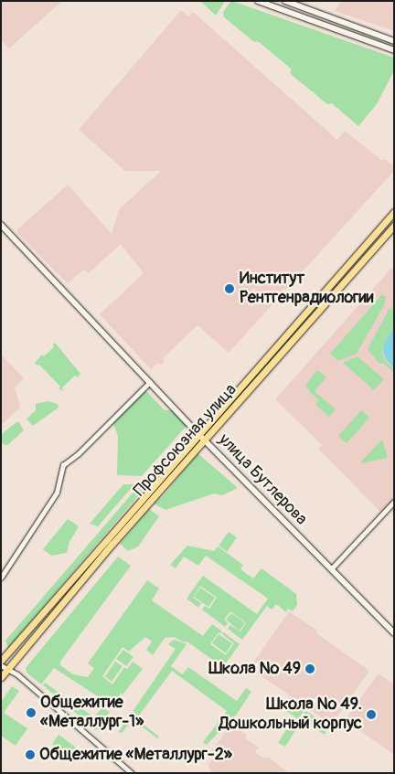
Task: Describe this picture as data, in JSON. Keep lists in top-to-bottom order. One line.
{"streets":{"main road":["Профсоюзная улица"],"street":["улица Бутлерова"]},"crossings":[["Профсоюзная улица","улица Бутлерова"]],"places":["Институт Рентгенрадиологии","Школа № 49","Общежитие «Металлург-1»","Школа № 49. Дошкольный корпус","Общежитие «Металлург-2»"]}
